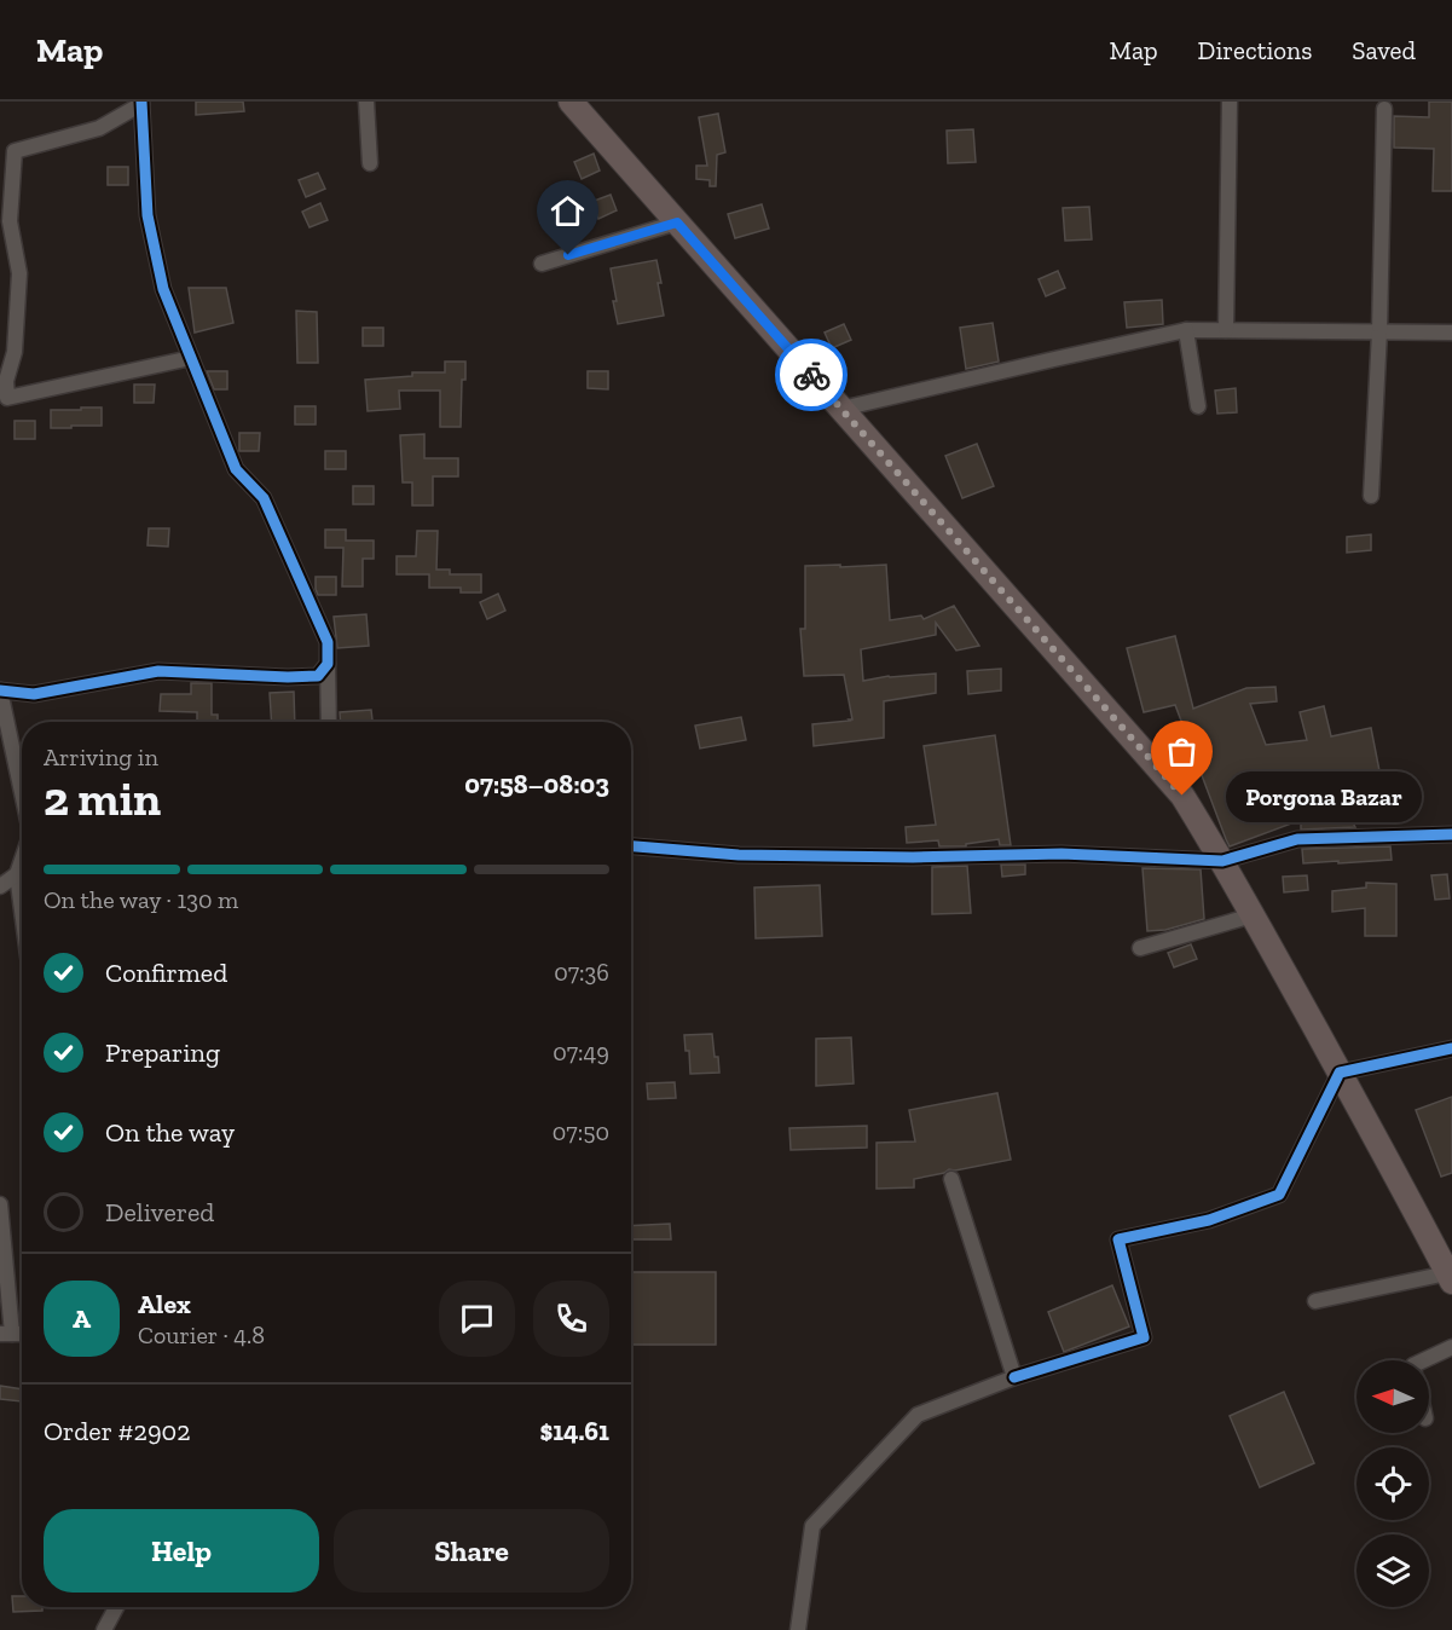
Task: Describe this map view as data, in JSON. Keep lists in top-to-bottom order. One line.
{"places":["Porgona Bazar"],"north":"left","page":{"header":"Map","nav":["Map","Directions","Saved"],"heading":["2 min","Arriving in","07:58–08:03"],"panel":["Alex","Courier · 4.8","Order #2902","$14.61"],"bubble":"Porgona Bazar","bar":"On the way · 130 m","list":[["Confirmed","07:36"],["Preparing","07:49"],["On the way","07:50"],"Delivered"],"round":"A","buttons":["Help","Share"]}}
